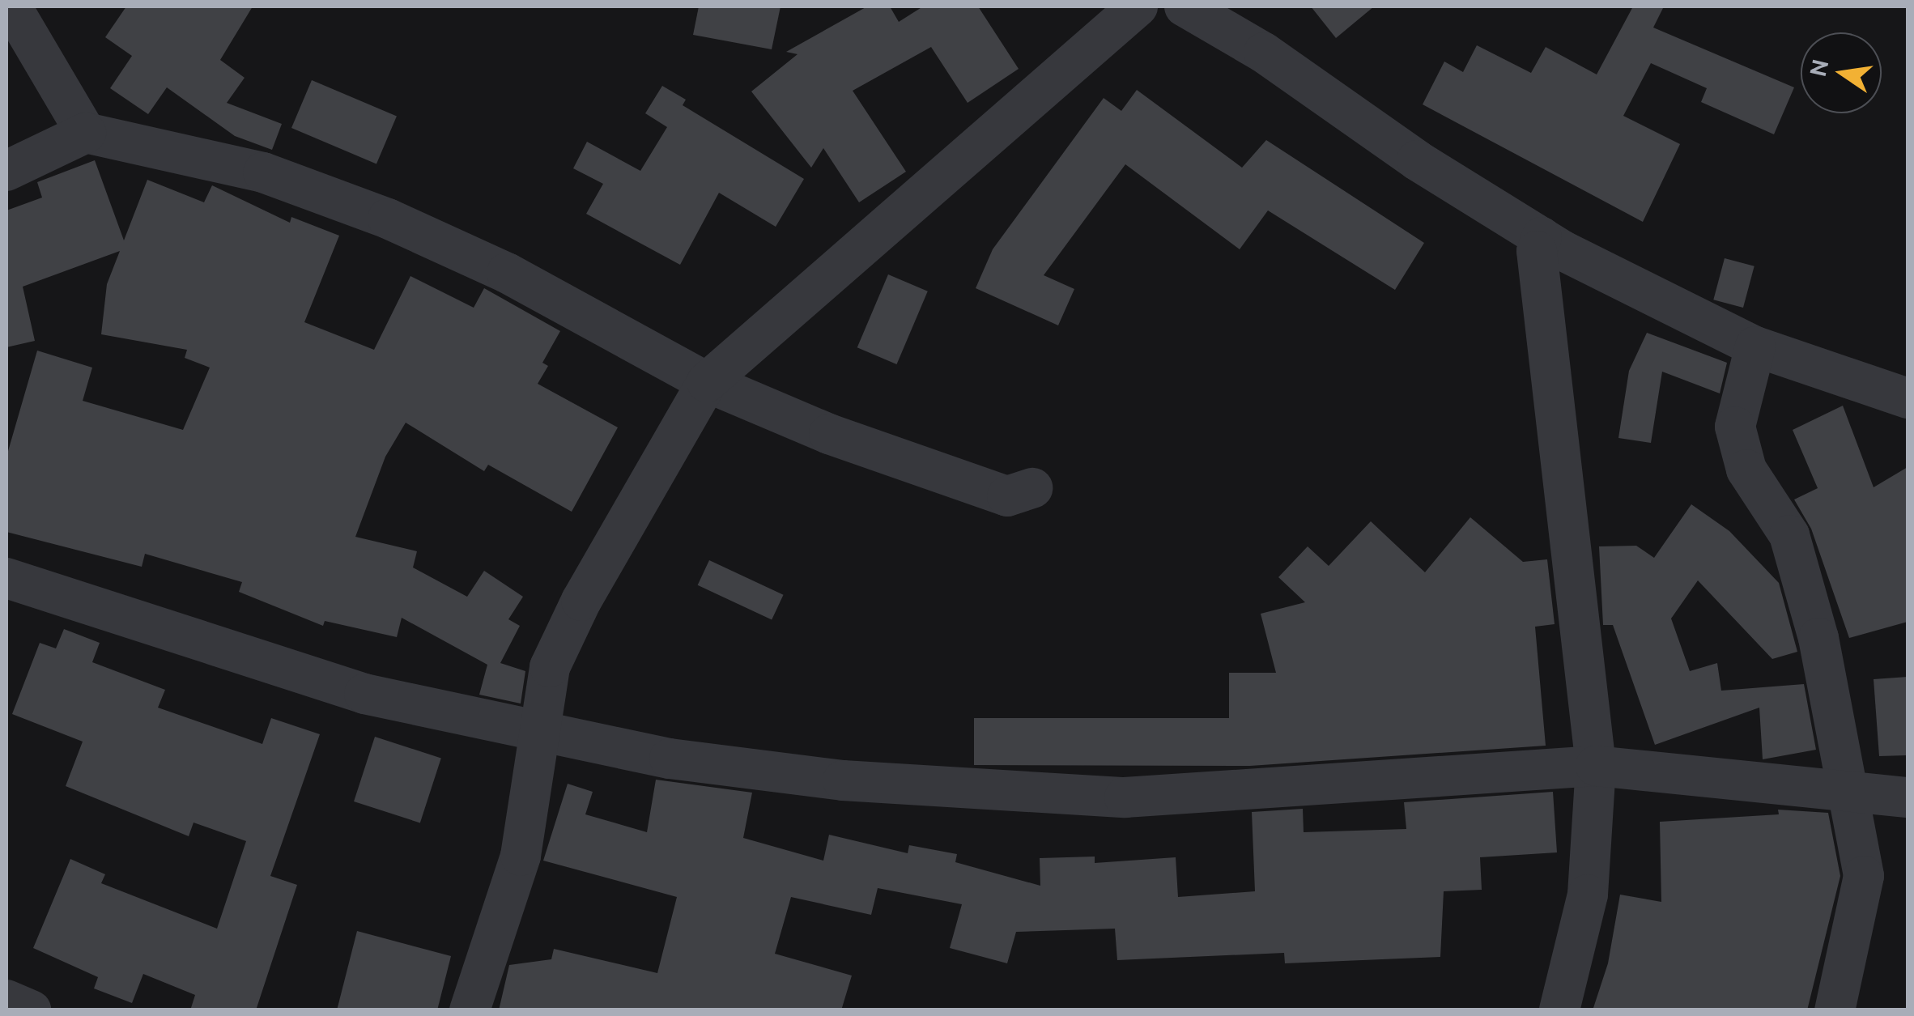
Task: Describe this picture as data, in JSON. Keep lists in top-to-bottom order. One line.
{"north":"left"}
